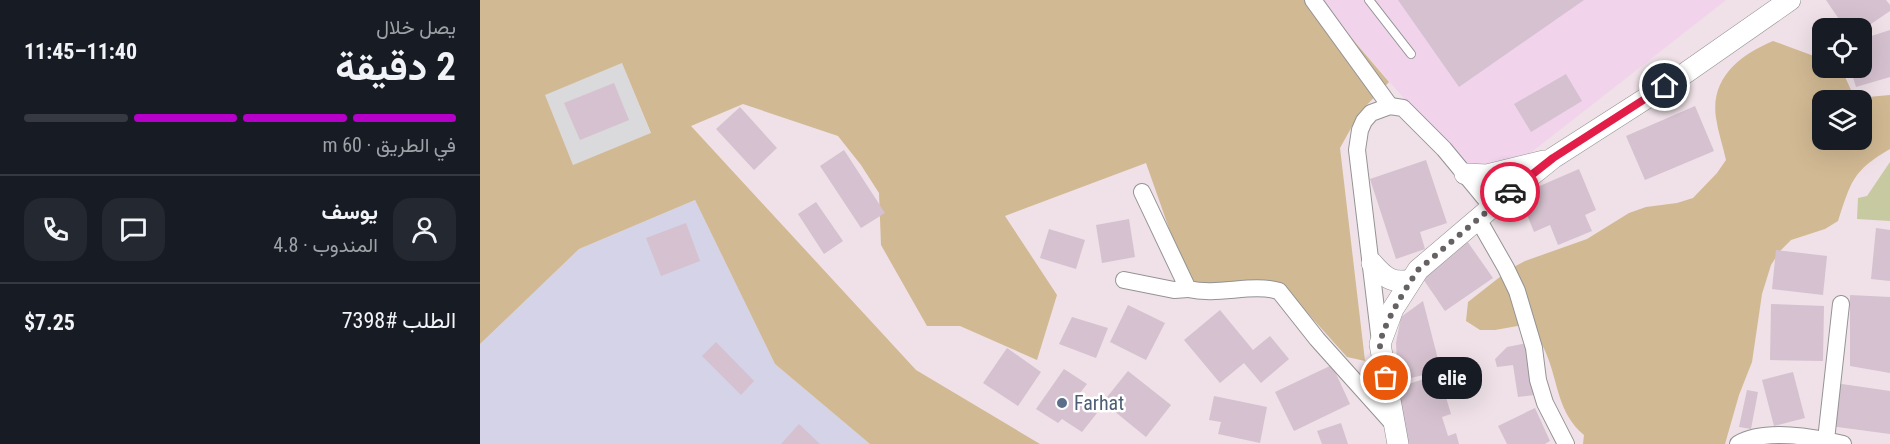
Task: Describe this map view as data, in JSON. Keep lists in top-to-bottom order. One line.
{"places":["elie","Farhat"],"page":{"heading":["2 دقيقة","يصل خلال","11:40–11:45"],"panel":["يوسف","المندوب · 4.8","الطلب #7398","$7.25"],"bar":"في الطريق · 60 m","bubble":"elie"}}
